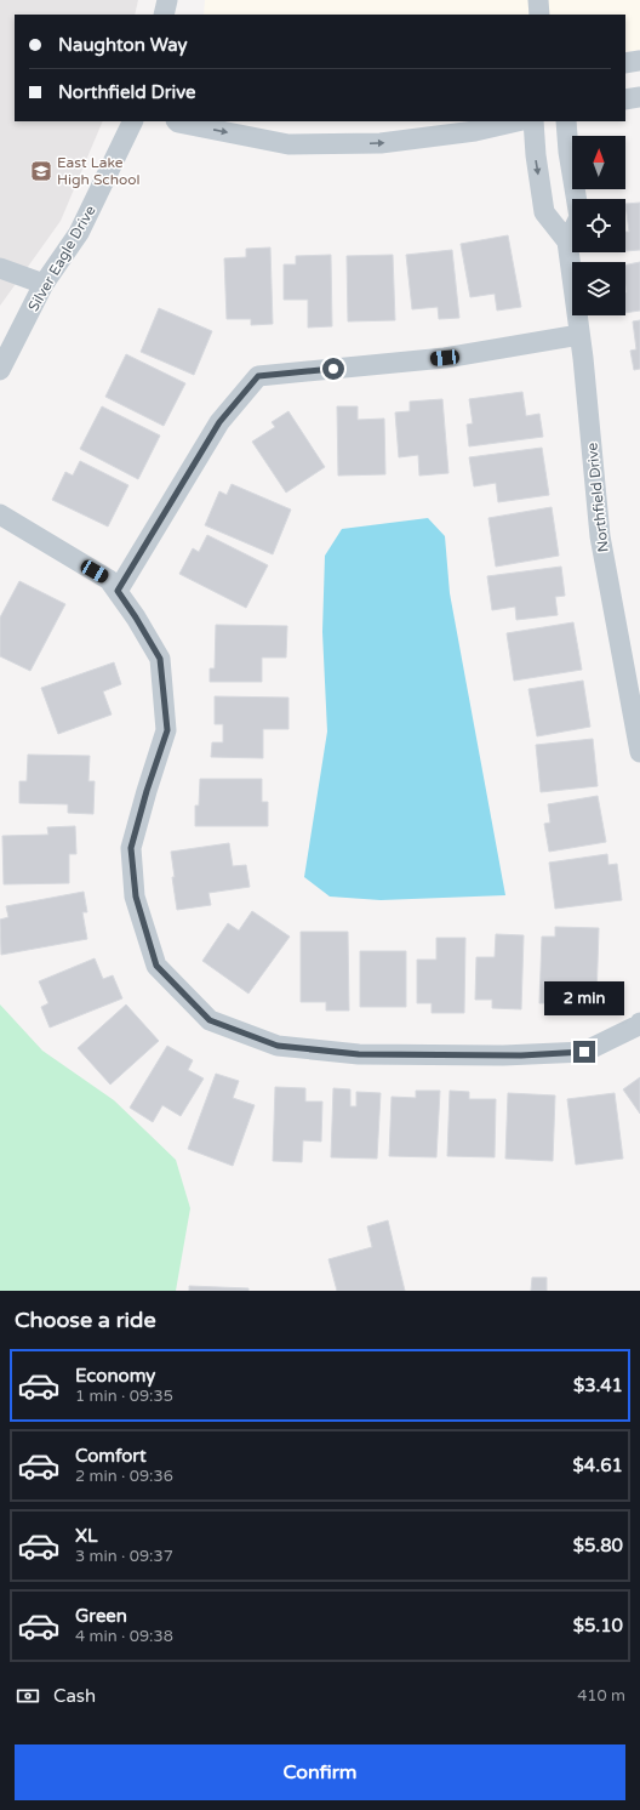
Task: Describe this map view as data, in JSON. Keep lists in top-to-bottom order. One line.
{"streets":{"street":["Silver Eagle Drive","Northfield Drive"]},"places":{"school or university":["East Lake High School"]},"north":"top","page":{"banner":["Naughton Way","Northfield Drive"],"bubble":"2 min","heading":"Choose a ride","list":[{"name":"Economy","note":"1 min · 09:35","value":"$3.41"},{"name":"Comfort","note":"2 min · 09:36","value":"$4.61"},{"name":"XL","note":"3 min · 09:37","value":"$5.80"},{"name":"Green","note":"4 min · 09:38","value":"$5.10"}],"pay":["Cash","410 m"],"buttons":"Confirm"}}
